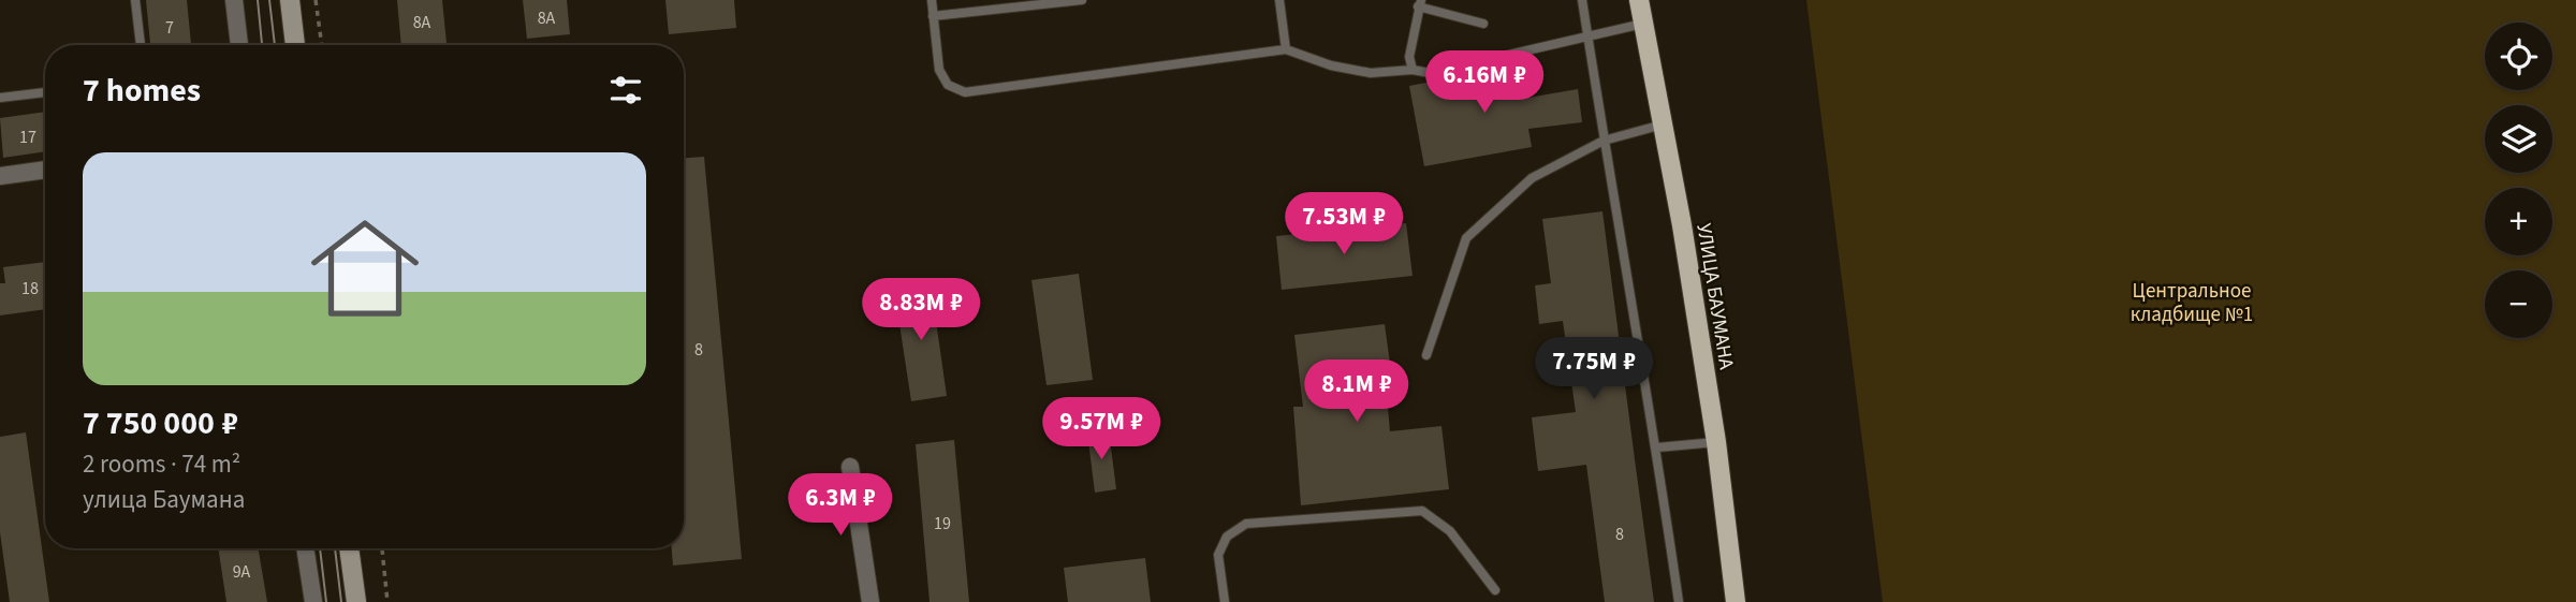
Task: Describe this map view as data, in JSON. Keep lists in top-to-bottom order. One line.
{"streets":{"main road":["УЛИЦА БАУМАНА"]},"parks":["Центральное кладбище №1"],"house_numbers":["8А","8А","7","17","18","8","19","8","9А"],"page":{"map_buttons":["+","−"],"heading":"7 homes","price":["6.16M ₽","7.53M ₽","8.83M ₽","7.75M ₽","8.1M ₽","9.57M ₽","6.3M ₽"],"list":[{"name":"7 750 000 ₽","note":"2 rooms · 74 m² · улица Баумана"}]}}
